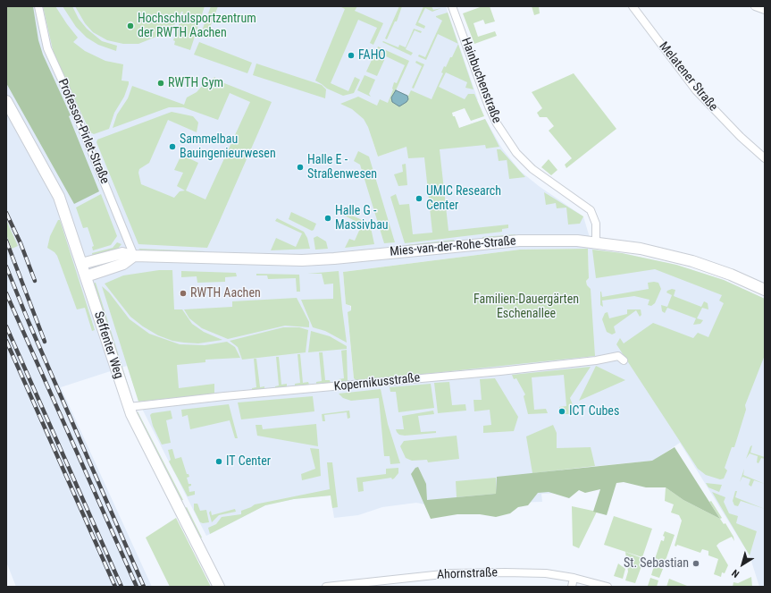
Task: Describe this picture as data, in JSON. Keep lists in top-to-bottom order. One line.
{"streets":{"street":["Melatener Straße","Hainbuchenstraße","Professor-Pirlet-Straße","Mies-van-der-Rohe-Straße","Seffenter Weg","Kopernikusstraße","Ahornstraße"]},"crossings":[["Hainbuchenstraße","Mies-van-der-Rohe-Straße"],["Professor-Pirlet-Straße","Mies-van-der-Rohe-Straße"],["Mies-van-der-Rohe-Straße","Seffenter Weg"],["Seffenter Weg","Kopernikusstraße"]],"parks":["Familien-Dauergärten Eschenallee"],"places":["Hochschulsportzentrum der RWTH Aachen","FAHO","RWTH Gym","Sammelbau Bauingenieurwesen","Halle E - Straßenwesen","UMIC Research Center","Halle G - Massivbau","RWTH Aachen","ICT Cubes","IT Center","St. Sebastian"],"north":"bottom left"}
